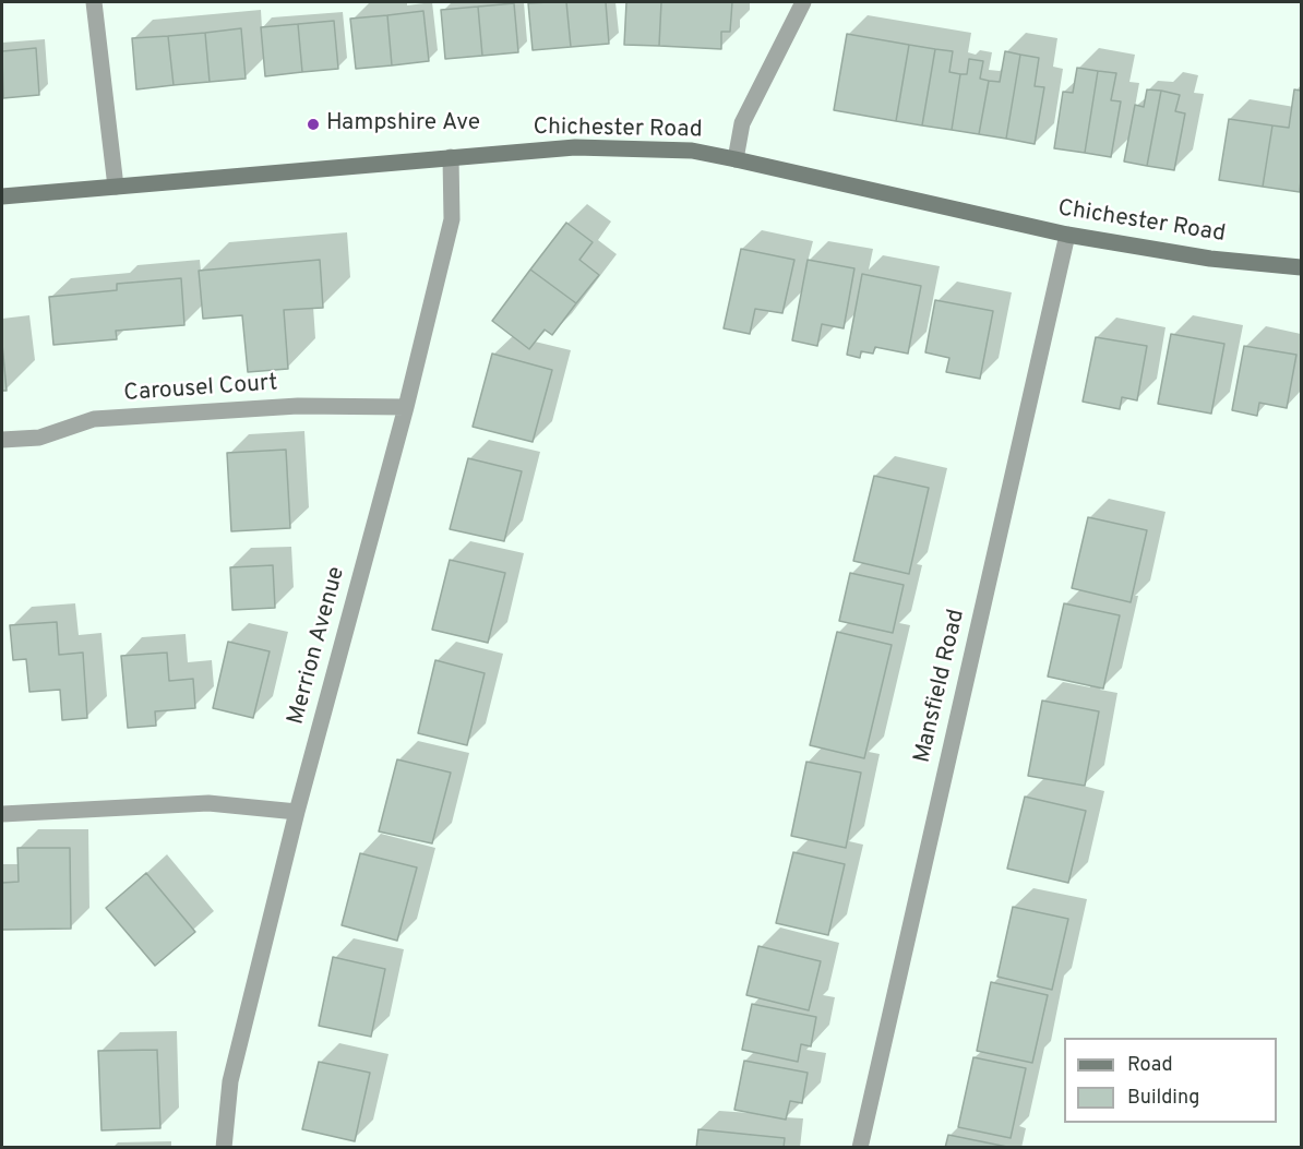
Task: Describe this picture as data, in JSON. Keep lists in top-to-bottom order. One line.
{"streets":{"main road":["Chichester Road"],"street":["Carousel Court","Merrion Avenue","Mansfield Road"]},"crossings":[["Chichester Road","Merrion Avenue"],["Chichester Road","Mansfield Road"],["Carousel Court","Merrion Avenue"]],"places":["Hampshire Ave"],"legend":["Road","Building"]}
